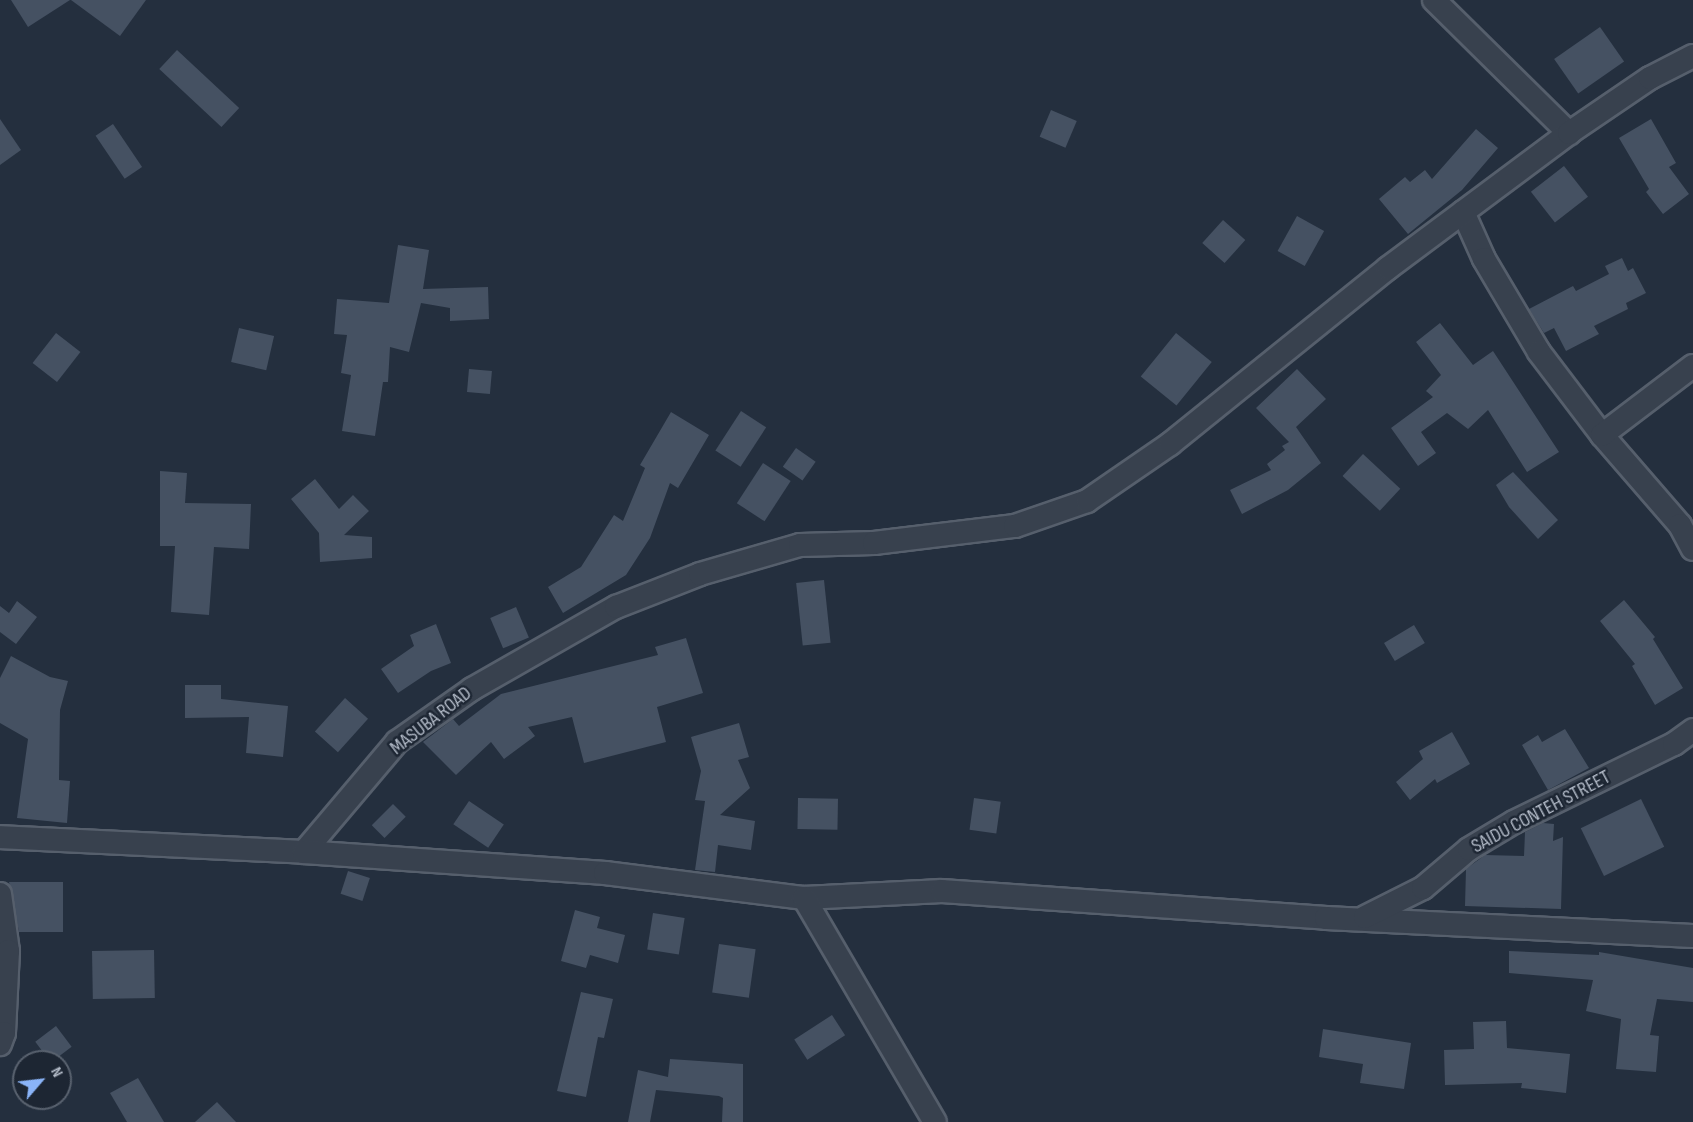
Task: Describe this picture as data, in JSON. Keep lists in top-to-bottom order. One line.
{"streets":{"street":["MASUBA ROAD","SAIDU CONTEH STREET"]},"north":"top right"}
